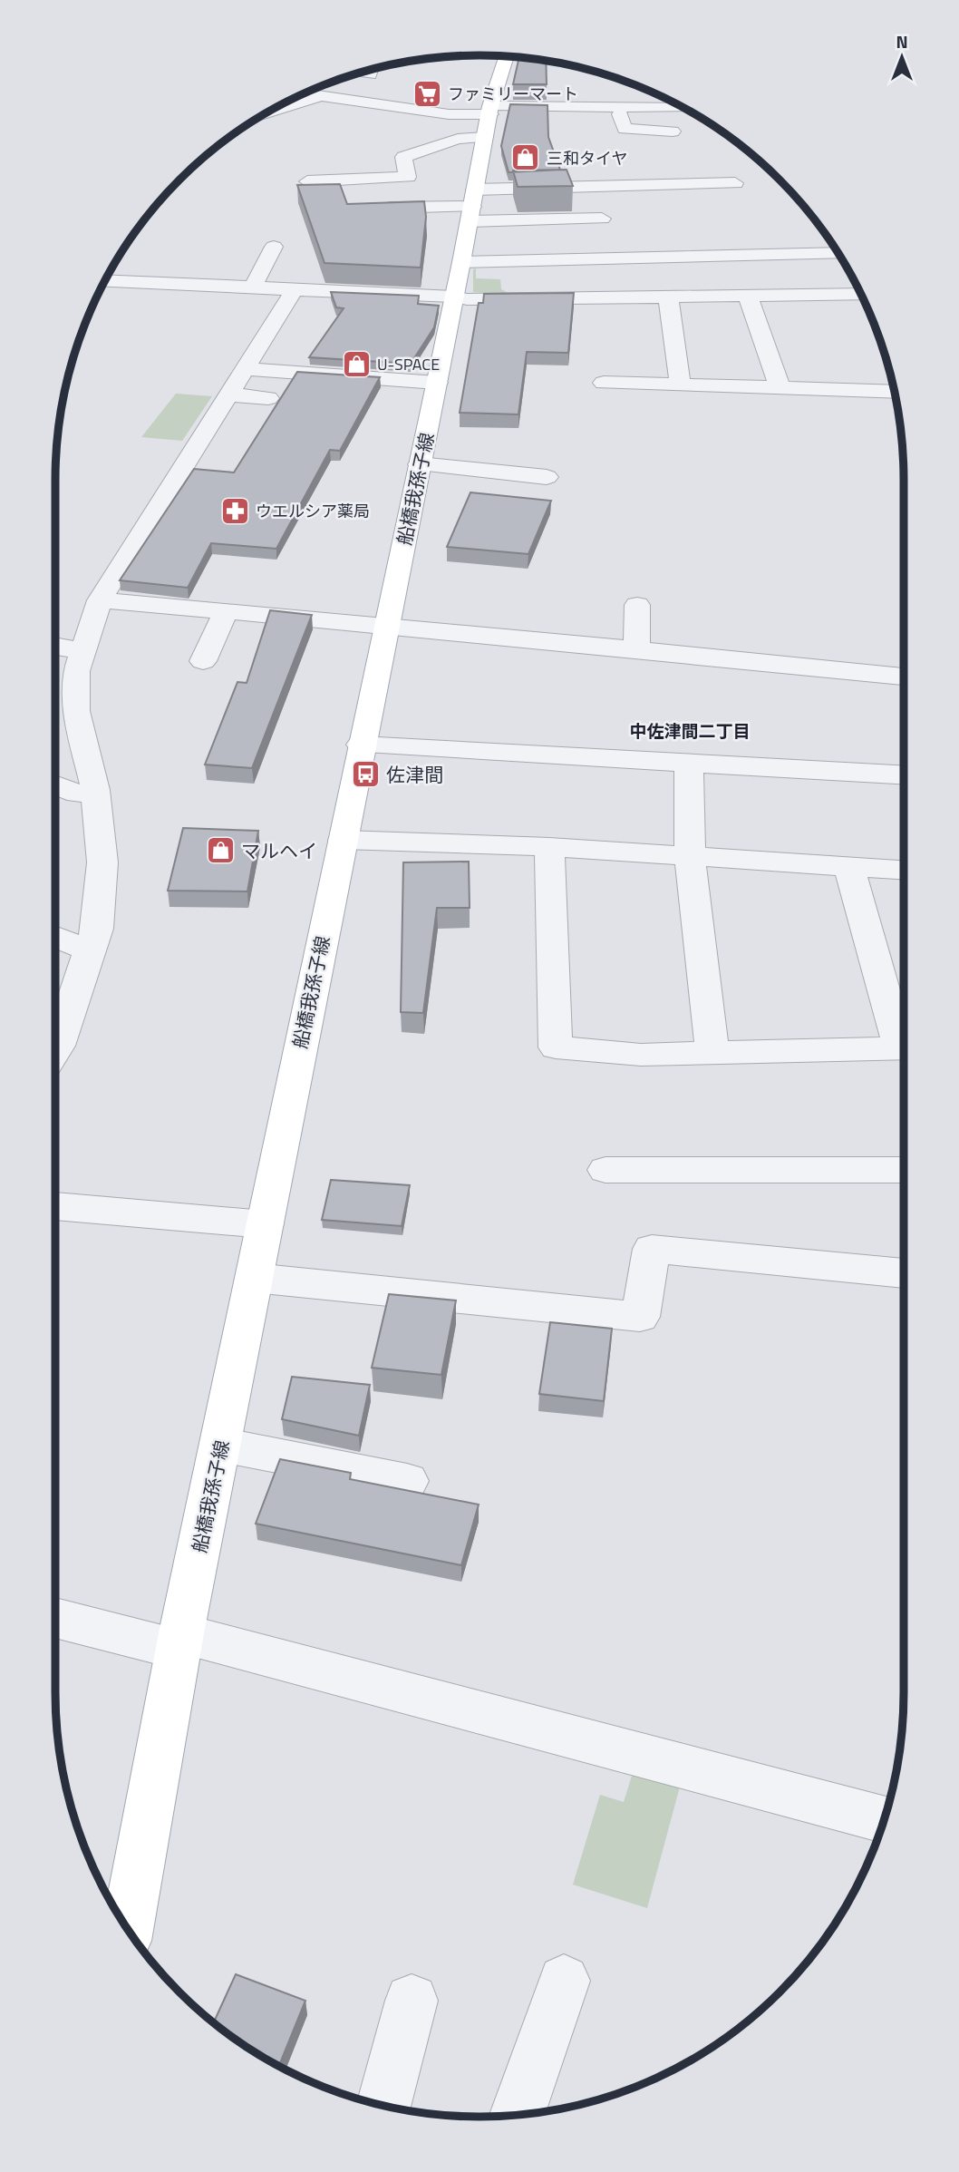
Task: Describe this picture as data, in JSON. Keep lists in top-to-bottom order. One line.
{"streets":{"main road":["船橋我孫子線"]},"districts":["中佐津間二丁目"],"places":{"supermarket":["ファミリーマート"],"shop":["三和タイヤ","U-SPACE","マルヘイ"],"pharmacy":["ウエルシア薬局"],"bus stop":["佐津間"]},"north":"top"}
